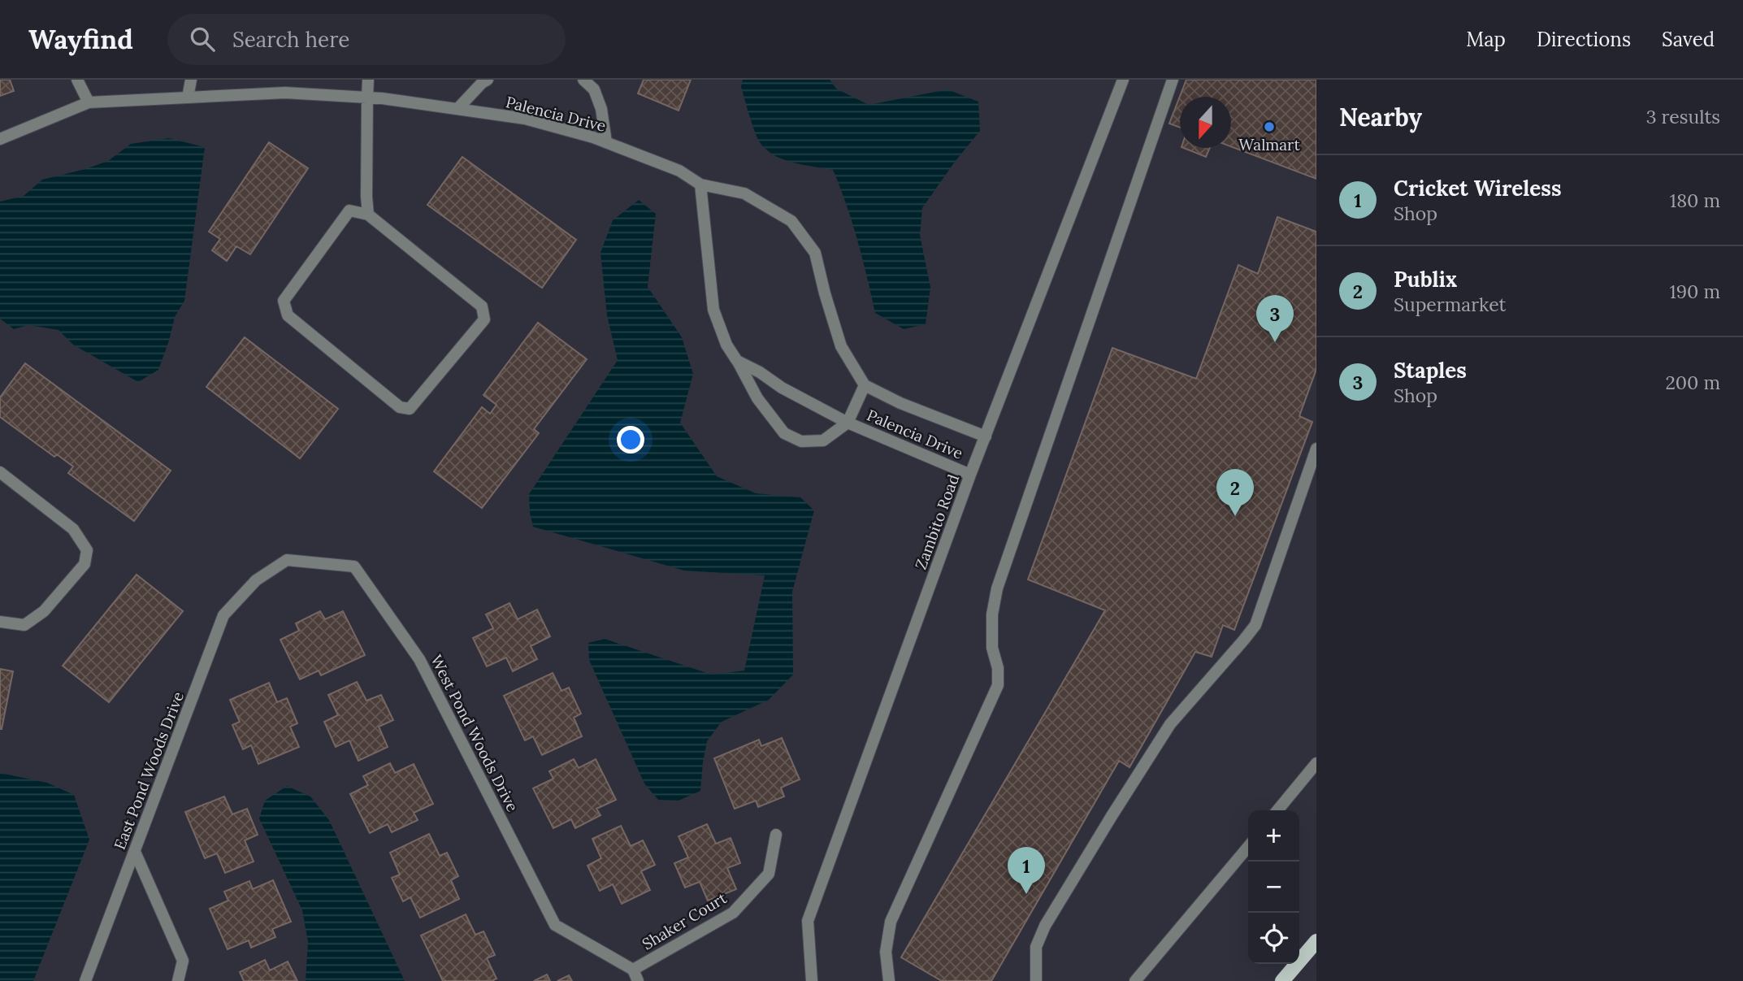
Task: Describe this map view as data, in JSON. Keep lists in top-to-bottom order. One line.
{"streets":{"street":["Palencia Drive","Zambito Road","West Pond Woods Drive","East Pond Woods Drive","Shaker Court"]},"crossings":[["Palencia Drive","Zambito Road"],["West Pond Woods Drive","East Pond Woods Drive"],["West Pond Woods Drive","Shaker Court"]],"places":["Walmart"],"north":"bottom","page":{"header":"Wayfind","search":"Search here","nav":["Map","Directions","Saved"],"heading":["Nearby","3 results"],"list":[{"mark":"1","name":"Cricket Wireless","note":"Shop","value":"180 m"},{"mark":"2","name":"Publix","note":"Supermarket","value":"190 m"},{"mark":"3","name":"Staples","note":"Shop","value":"200 m"}],"pins":["3","2","1"],"map_buttons":["+","−"]}}
